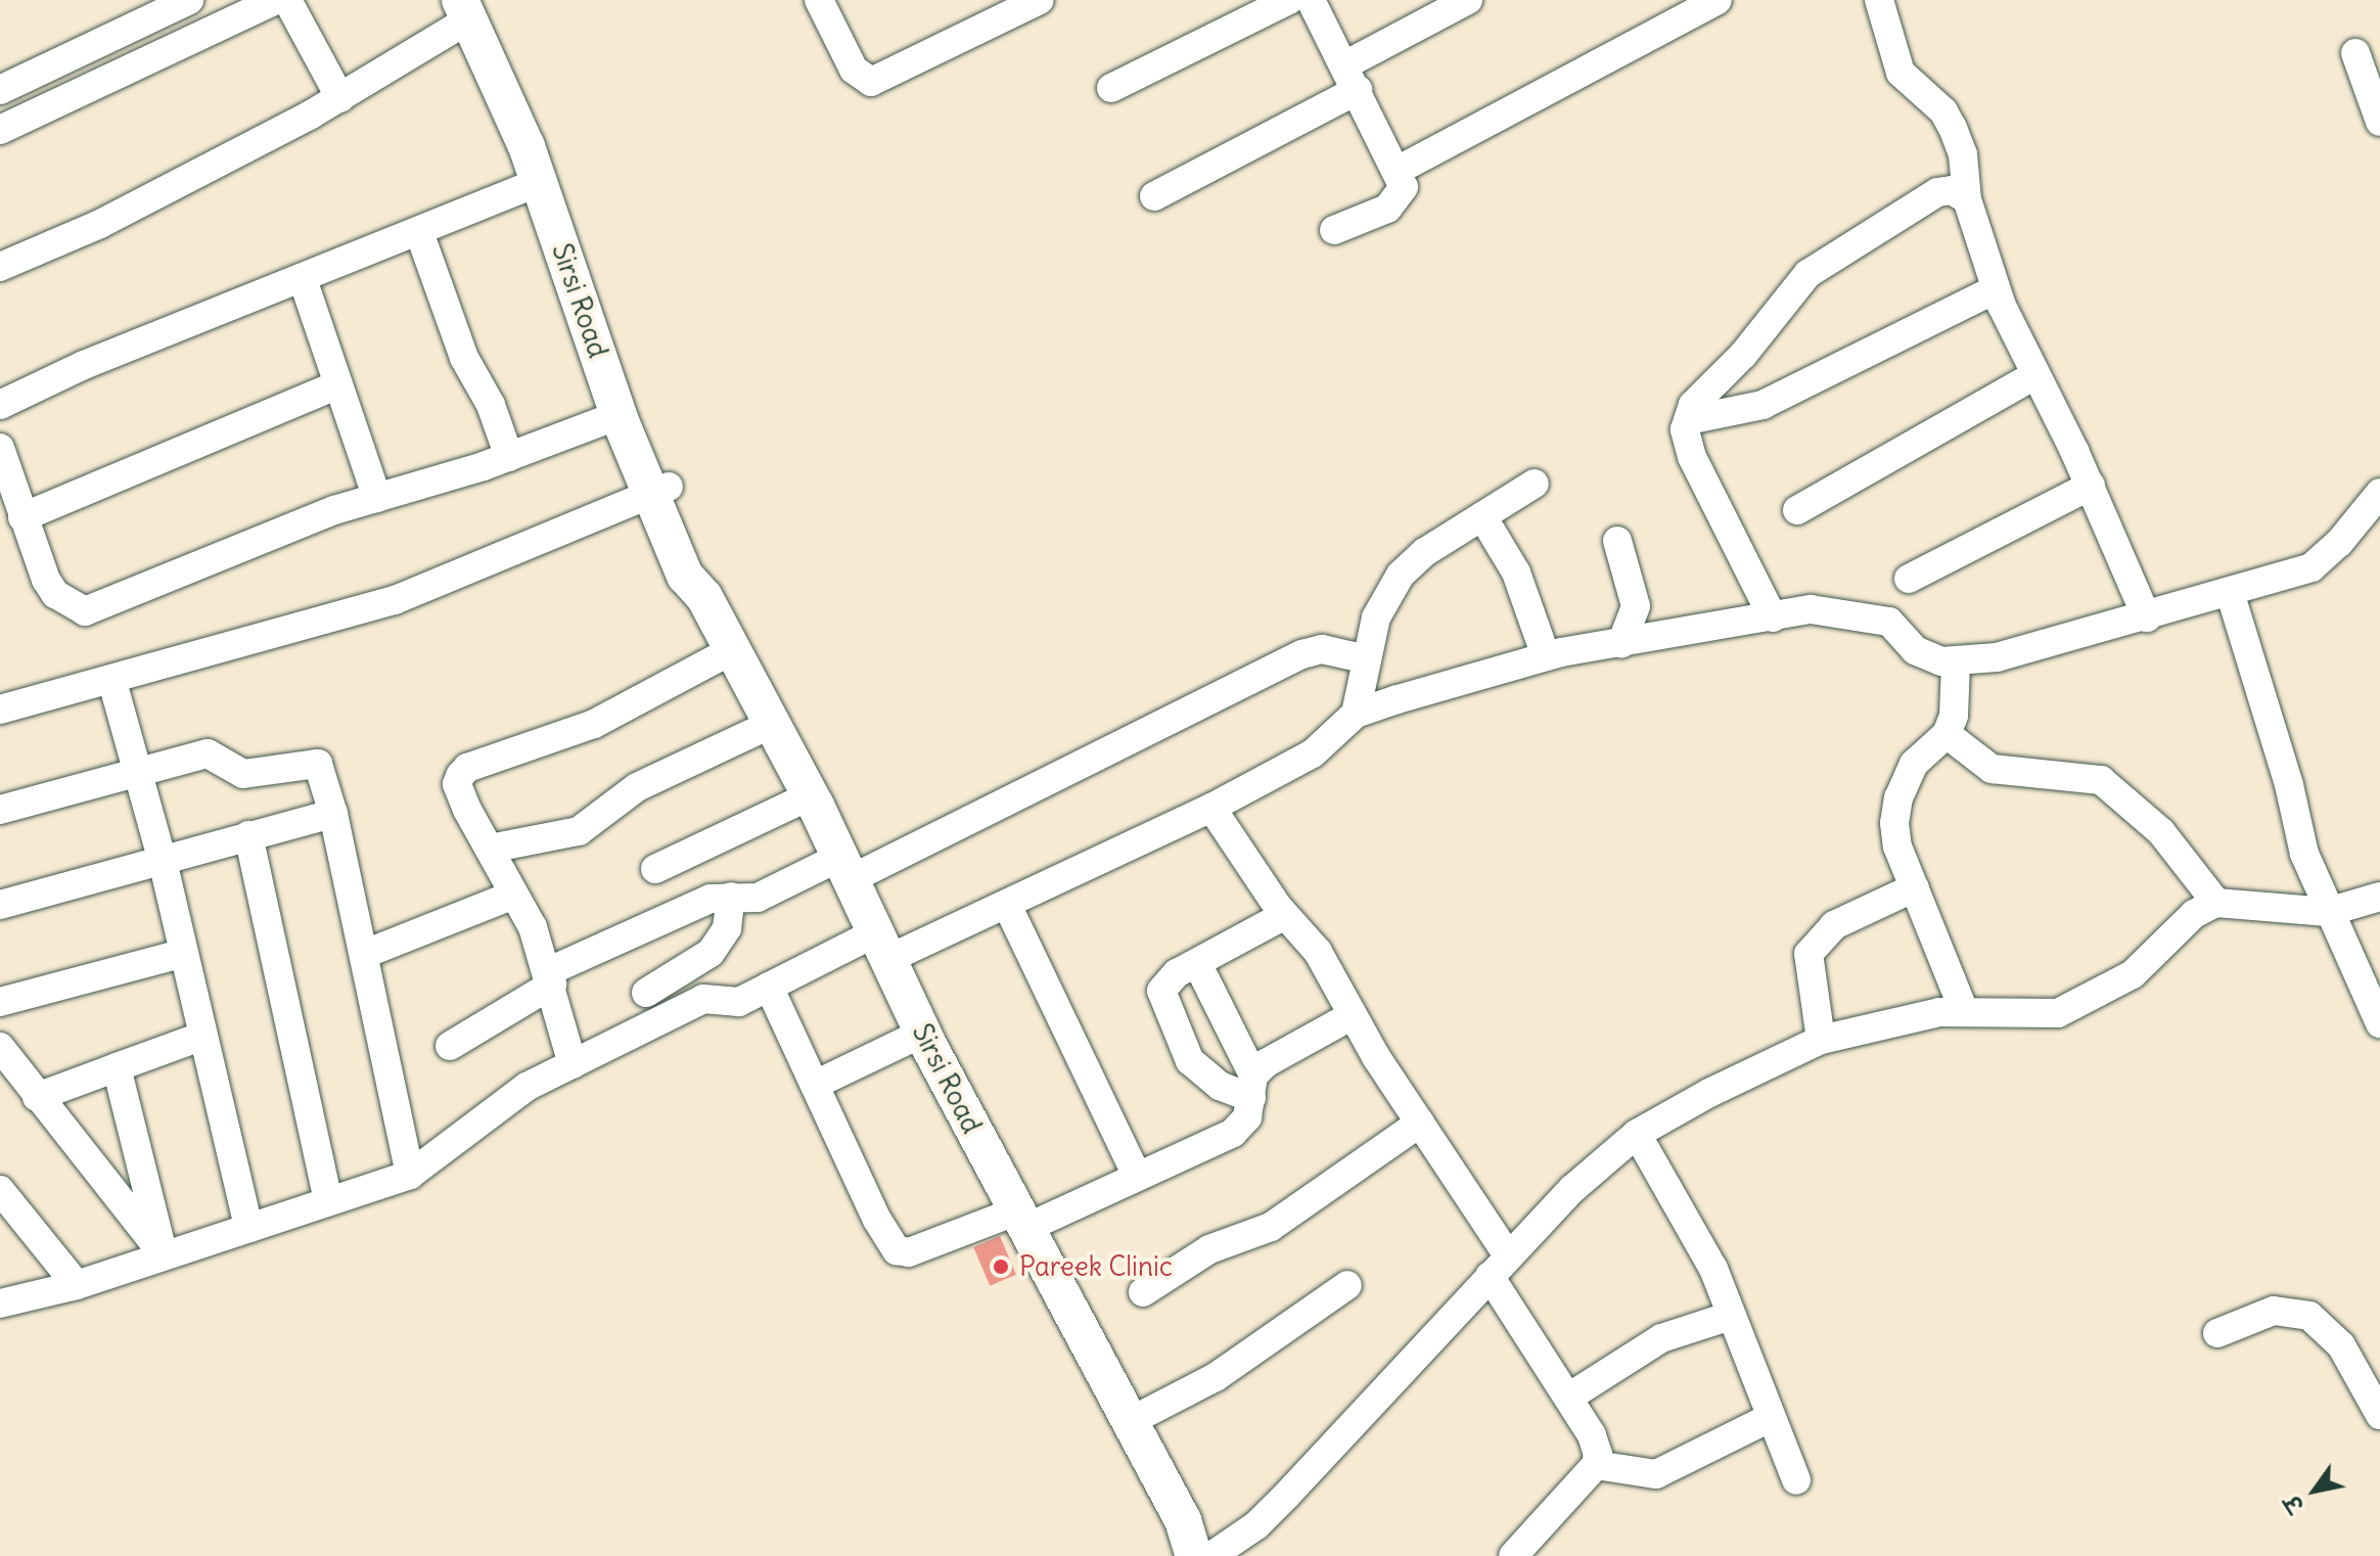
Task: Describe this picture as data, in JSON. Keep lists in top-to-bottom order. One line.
{"streets":{"main road":["Sirsi Road"]},"places":["Pareek Clinic"],"north":"bottom left"}
